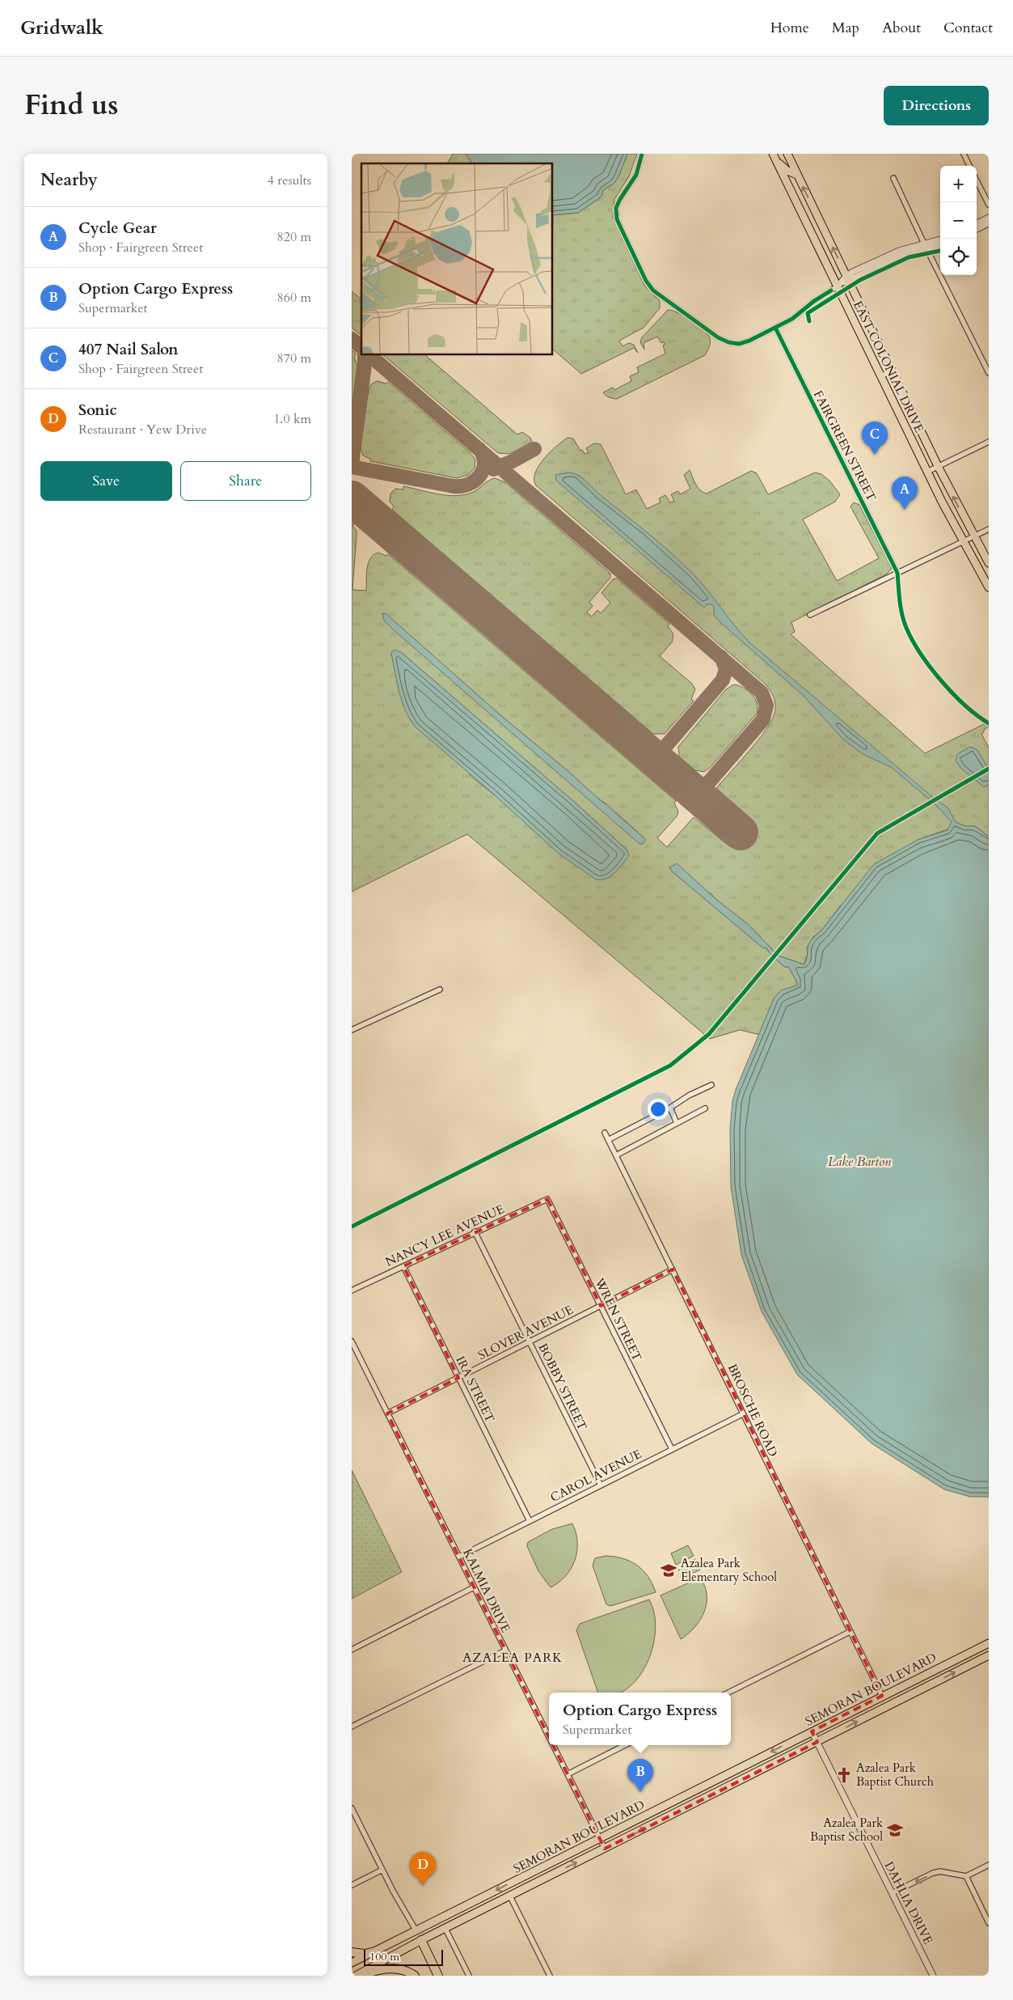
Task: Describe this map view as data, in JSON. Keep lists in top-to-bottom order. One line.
{"streets":{"main road":["EAST COLONIAL DRIVE","SEMORAN BOULEVARD"],"street":["FAIRGREEN STREET","NANCY LEE AVENUE","WREN STREET","SLOVER AVENUE","BOBBY STREET","IRA STREET","BROSCHE ROAD","CAROL AVENUE","KALMIA DRIVE","DAHLIA DRIVE"]},"crossings":[["NANCY LEE AVENUE","WREN STREET"],["NANCY LEE AVENUE","BOBBY STREET"],["NANCY LEE AVENUE","IRA STREET"],["WREN STREET","SLOVER AVENUE"],["WREN STREET","CAROL AVENUE"],["SLOVER AVENUE","BOBBY STREET"],["SLOVER AVENUE","IRA STREET"],["SLOVER AVENUE","BROSCHE ROAD"],["SLOVER AVENUE","KALMIA DRIVE"],["BOBBY STREET","CAROL AVENUE"],["IRA STREET","CAROL AVENUE"],["BROSCHE ROAD","CAROL AVENUE"],["BROSCHE ROAD","SEMORAN BOULEVARD"],["CAROL AVENUE","KALMIA DRIVE"],["KALMIA DRIVE","SEMORAN BOULEVARD"],["SEMORAN BOULEVARD","DAHLIA DRIVE"]],"districts":["AZALEA PARK"],"water":["Lake Barton"],"places":{"school or university":["Azalea Park Elementary School","Azalea Park Baptist School"],"church":["Azalea Park Baptist Church"]},"scale_bar":"100 m","page":{"header":"Gridwalk","nav":["Home","Map","About","Contact"],"title":"Find us","buttons":["Directions",["Save","Share"]],"heading":["Nearby","4 results"],"map_buttons":["+","−"],"list":[{"mark":"A","name":"Cycle Gear","note":"Shop · Fairgreen Street","value":"820 m"},{"mark":"B","name":"Option Cargo Express","note":"Supermarket","value":"860 m"},{"mark":"C","name":"407 Nail Salon","note":"Shop · Fairgreen Street","value":"870 m"},{"mark":"D","name":"Sonic","note":"Restaurant · Yew Drive","value":"1.0 km"}],"pins":["C","A","B","D"],"popup":["Option Cargo Express","Supermarket"],"scale":"100 m"}}
